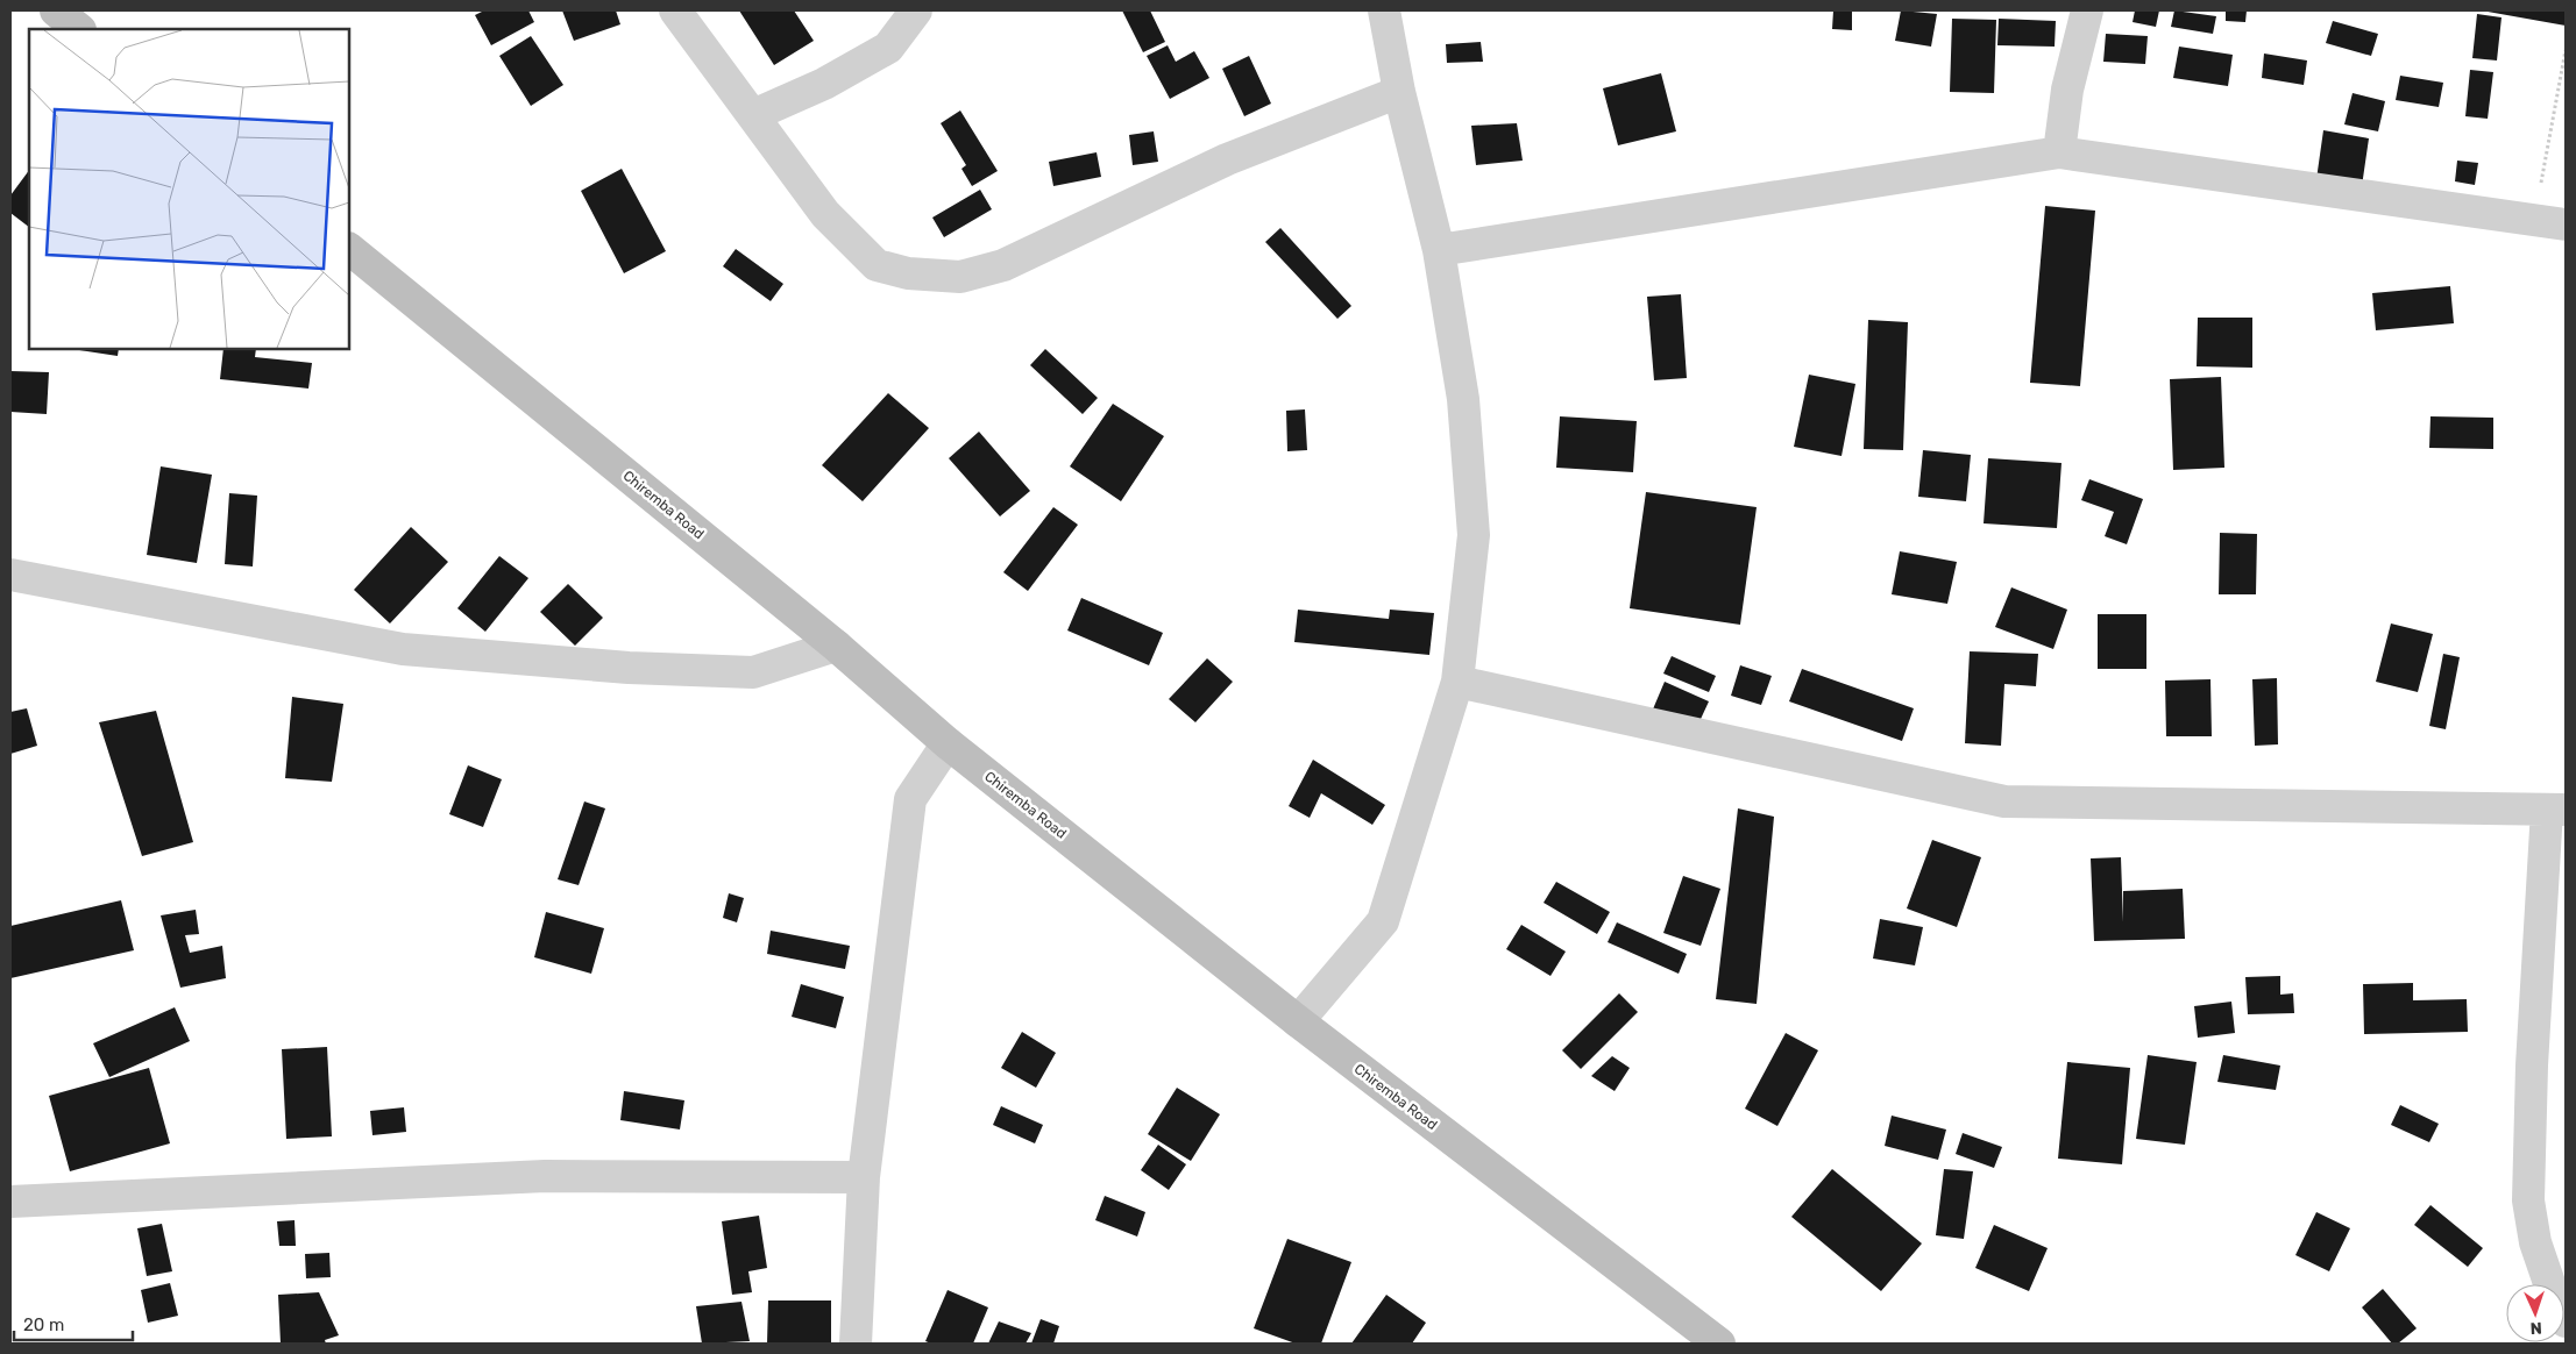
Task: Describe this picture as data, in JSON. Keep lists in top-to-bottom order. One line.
{"streets":{"main road":["Chiremba Road"]},"scale_bar":"20 m","north":"bottom"}
